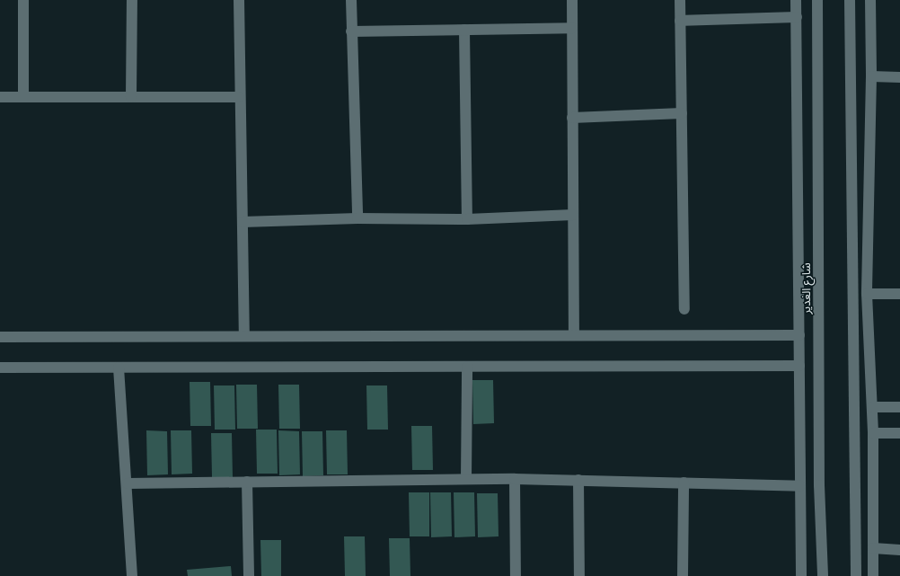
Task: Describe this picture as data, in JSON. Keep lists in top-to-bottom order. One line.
{"streets":{"street":["شارع الغدير"]}}
